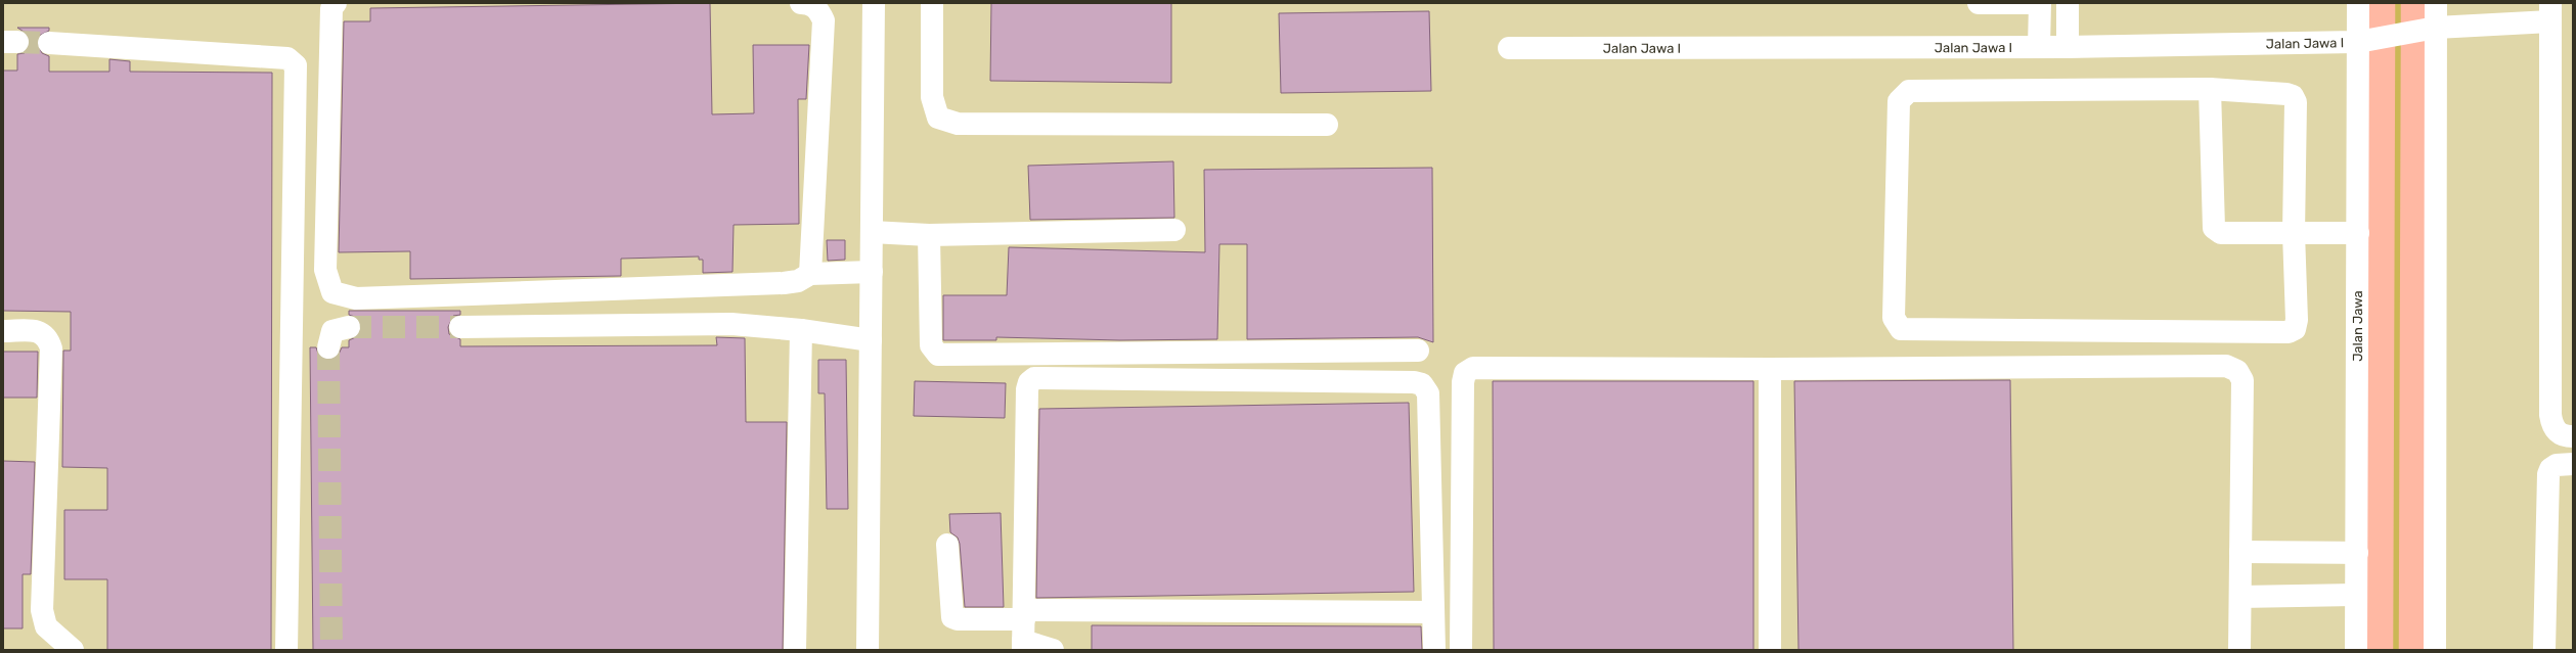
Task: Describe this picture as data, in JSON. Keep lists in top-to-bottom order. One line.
{"streets":{"street":["Jalan Jawa I","Jalan Jawa"]},"crossings":[["Jalan Jawa I","Jalan Jawa"]]}
